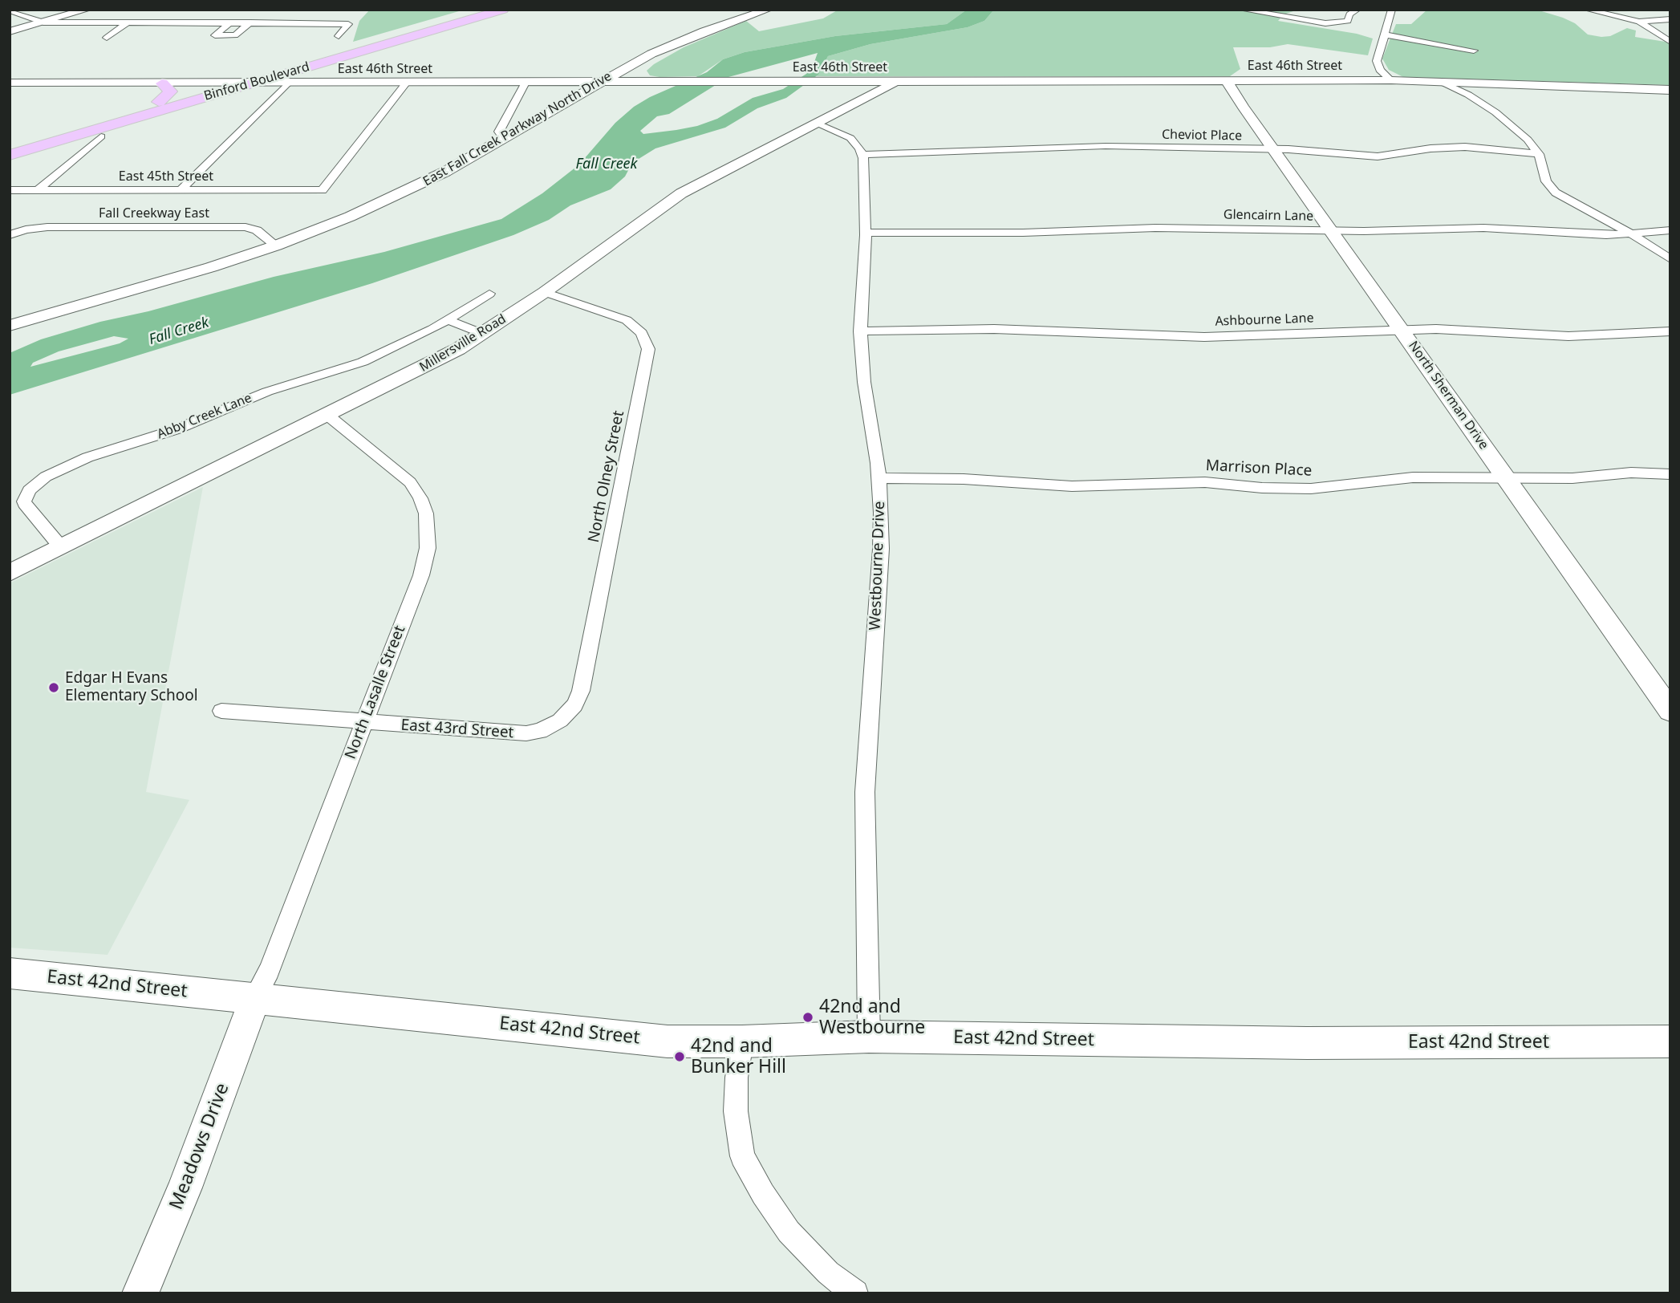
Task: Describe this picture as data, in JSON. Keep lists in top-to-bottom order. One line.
{"streets":{"main road":["East 46th Street","Binford Boulevard","East Fall Creek Parkway North Drive","Millersville Road","North Sherman Drive","East 42nd Street","Meadows Drive"],"street":["Cheviot Place","East 45th Street","Fall Creekway East","Glencairn Lane","Ashbourne Lane","Abby Creek Lane","Marrison Place","North Olney Street","Westbourne Drive","North Lasalle Street","East 43rd Street"]},"crossings":[["East 46th Street","Binford Boulevard"],["East 46th Street","East Fall Creek Parkway North Drive"],["East 46th Street","East 45th Street"],["East 46th Street","Millersville Road"],["East 46th Street","North Sherman Drive"],["East Fall Creek Parkway North Drive","Fall Creekway East"],["Cheviot Place","North Sherman Drive"],["Cheviot Place","Westbourne Drive"],["Glencairn Lane","North Sherman Drive"],["Glencairn Lane","Westbourne Drive"],["Ashbourne Lane","North Sherman Drive"],["Ashbourne Lane","Westbourne Drive"],["Millersville Road","Abby Creek Lane"],["Millersville Road","North Olney Street"],["Millersville Road","North Lasalle Street"],["North Sherman Drive","Marrison Place"],["Marrison Place","Westbourne Drive"],["North Olney Street","East 43rd Street"],["Westbourne Drive","East 42nd Street"],["North Lasalle Street","East 43rd Street"],["North Lasalle Street","East 42nd Street"],["North Lasalle Street","Meadows Drive"],["East 42nd Street","Meadows Drive"]],"water":["Fall Creek"],"places":["Edgar H Evans Elementary School","42nd and Westbourne","42nd and Bunker Hill"]}
